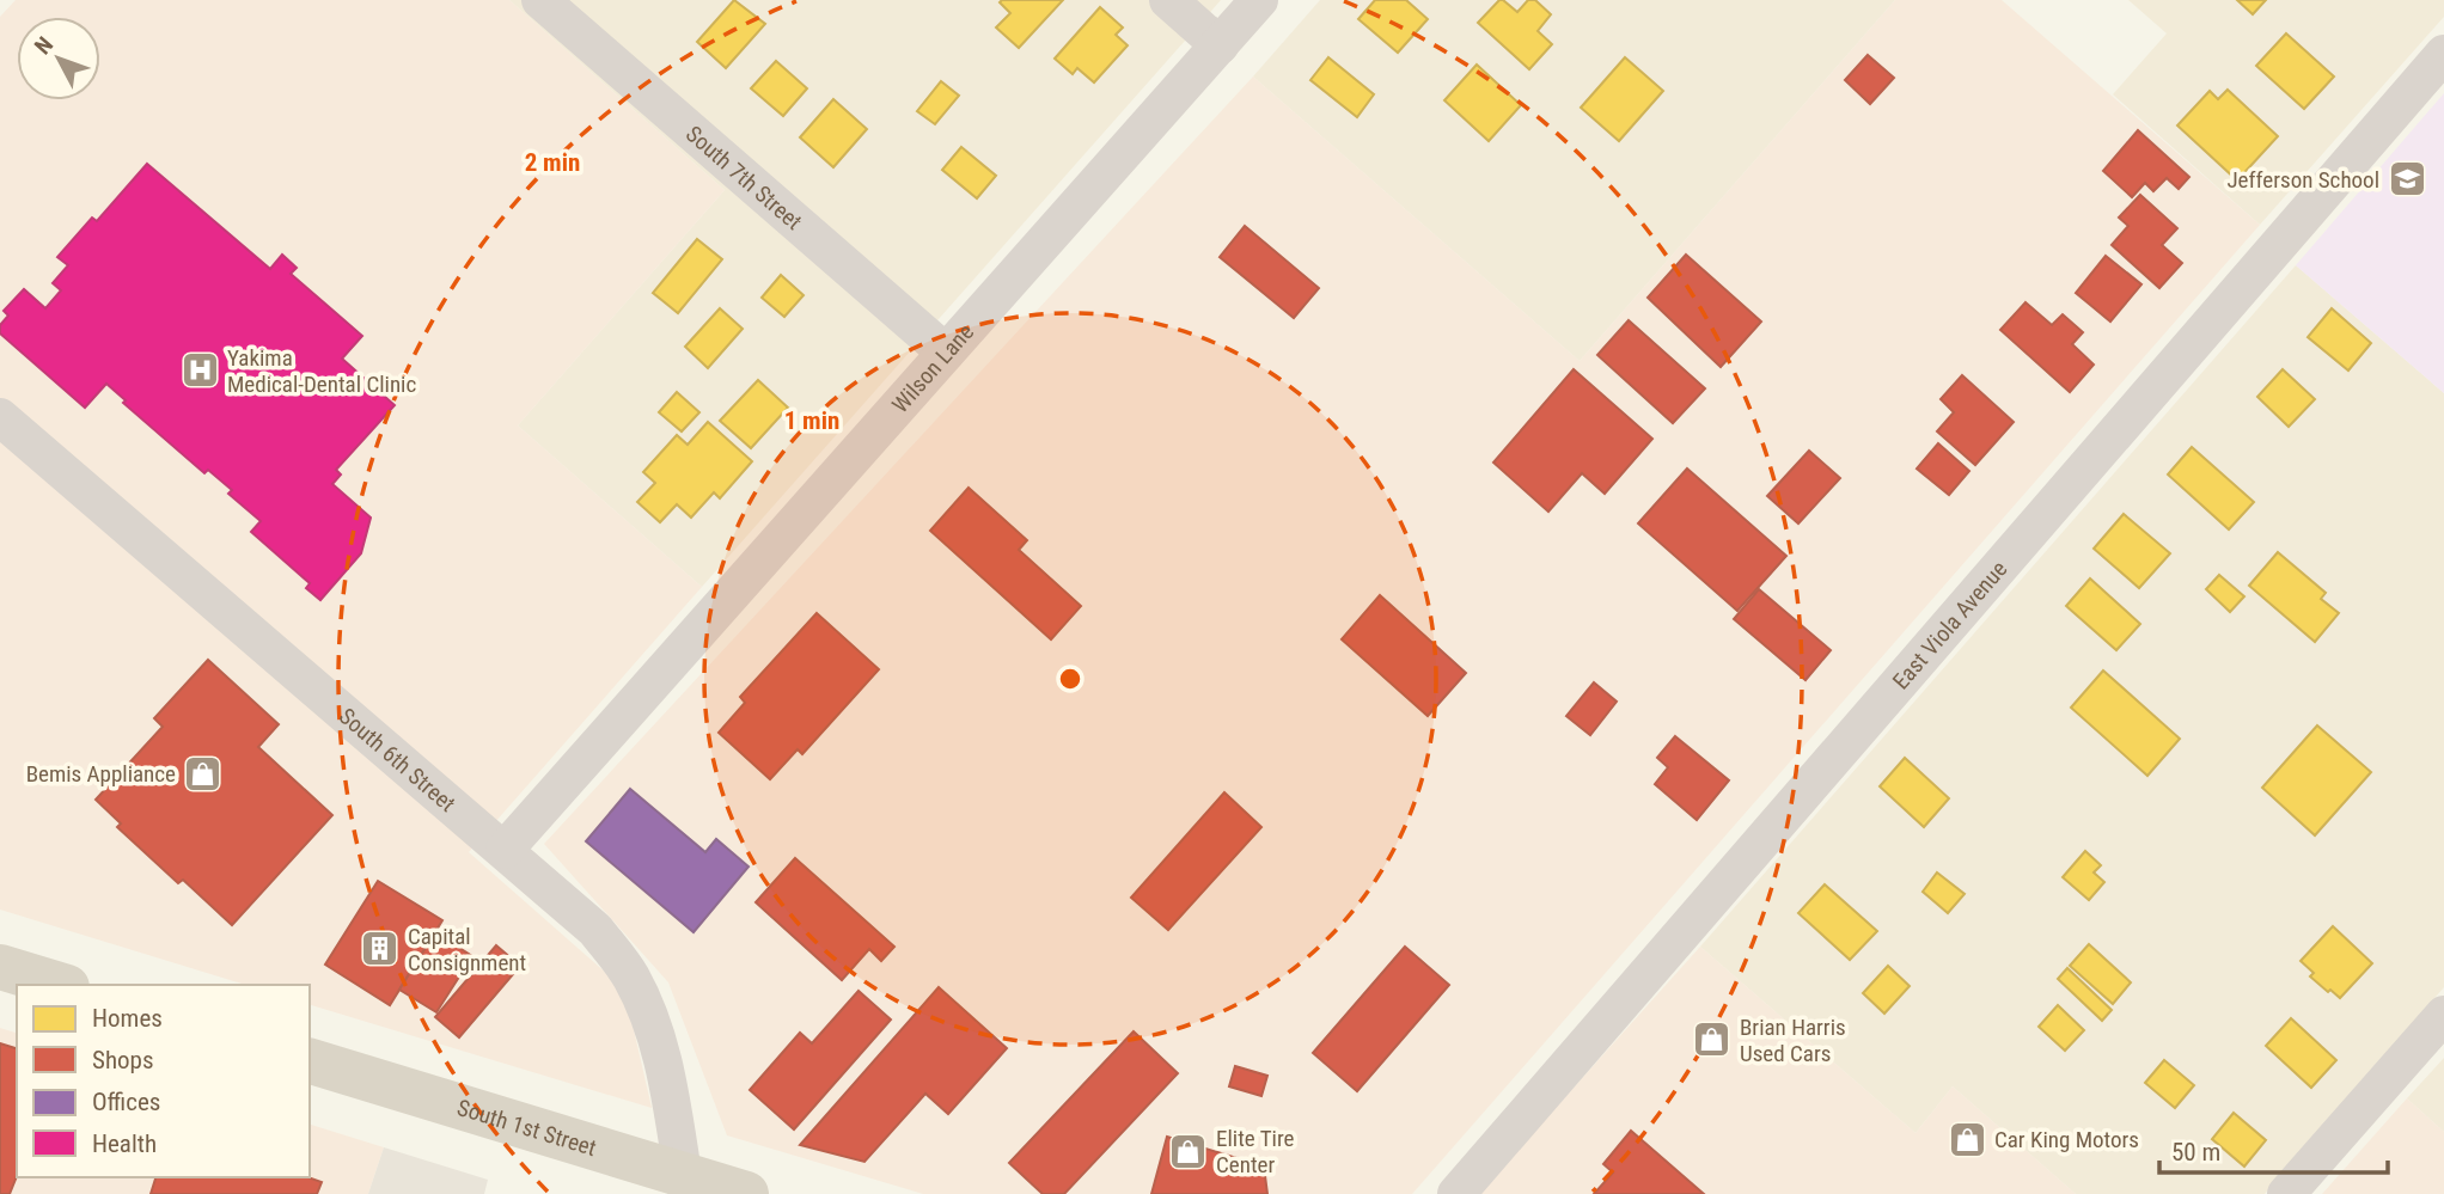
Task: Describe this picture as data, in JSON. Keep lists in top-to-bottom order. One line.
{"streets":{"main road":["South 1st Street"],"street":["South 7th Street","Wilson Lane","East Viola Avenue","South 6th Street"]},"crossings":[["South 7th Street","Wilson Lane"],["Wilson Lane","South 6th Street"],["South 6th Street","South 1st Street"]],"places":{"school or university":["Jefferson School"],"hospital":["Yakima Medical-Dental Clinic"],"shop":["Bemis Appliance","Brian Harris Used Cars","Car King Motors","Elite Tire Center"],"building":["Capital Consignment"]},"legend":["Homes","Shops","Offices","Health"],"scale_bar":"50 m","north":"top left","rings":["2 min","1 min"]}
